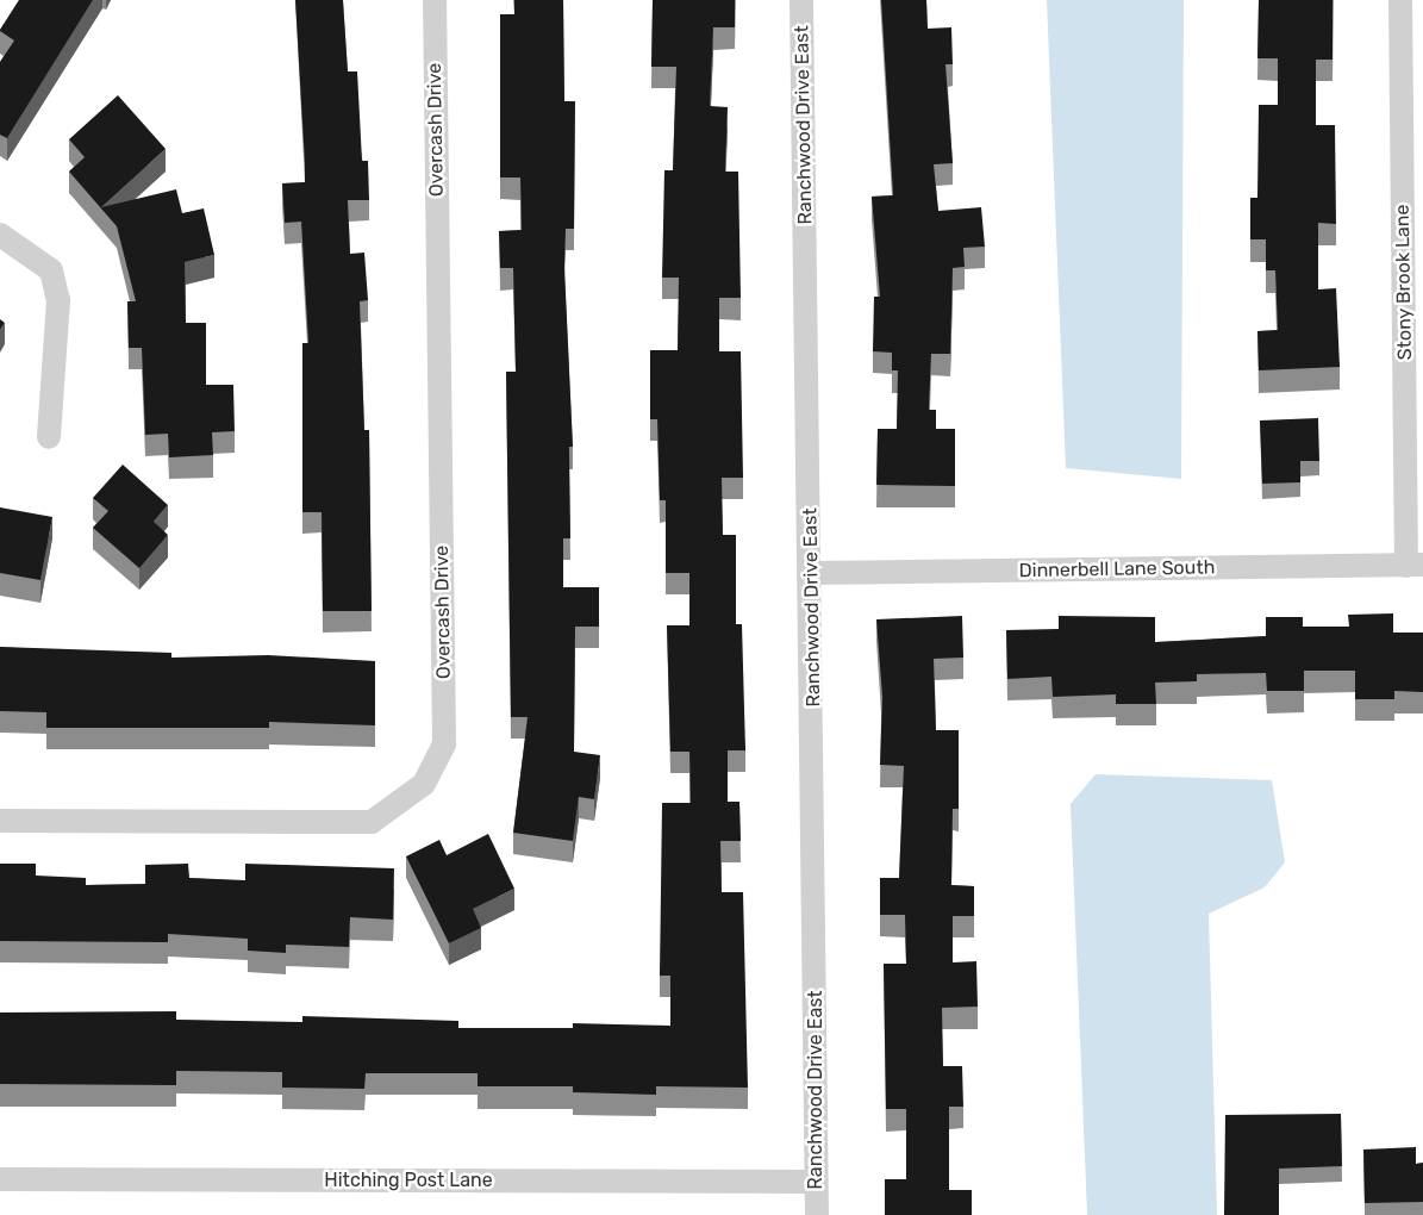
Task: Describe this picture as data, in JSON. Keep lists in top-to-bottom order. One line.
{"streets":{"street":["Ranchwood Drive East","Overcash Drive","Stony Brook Lane","Dinnerbell Lane South","Hitching Post Lane"]},"crossings":[["Ranchwood Drive East","Dinnerbell Lane South"],["Ranchwood Drive East","Hitching Post Lane"],["Stony Brook Lane","Dinnerbell Lane South"]]}
